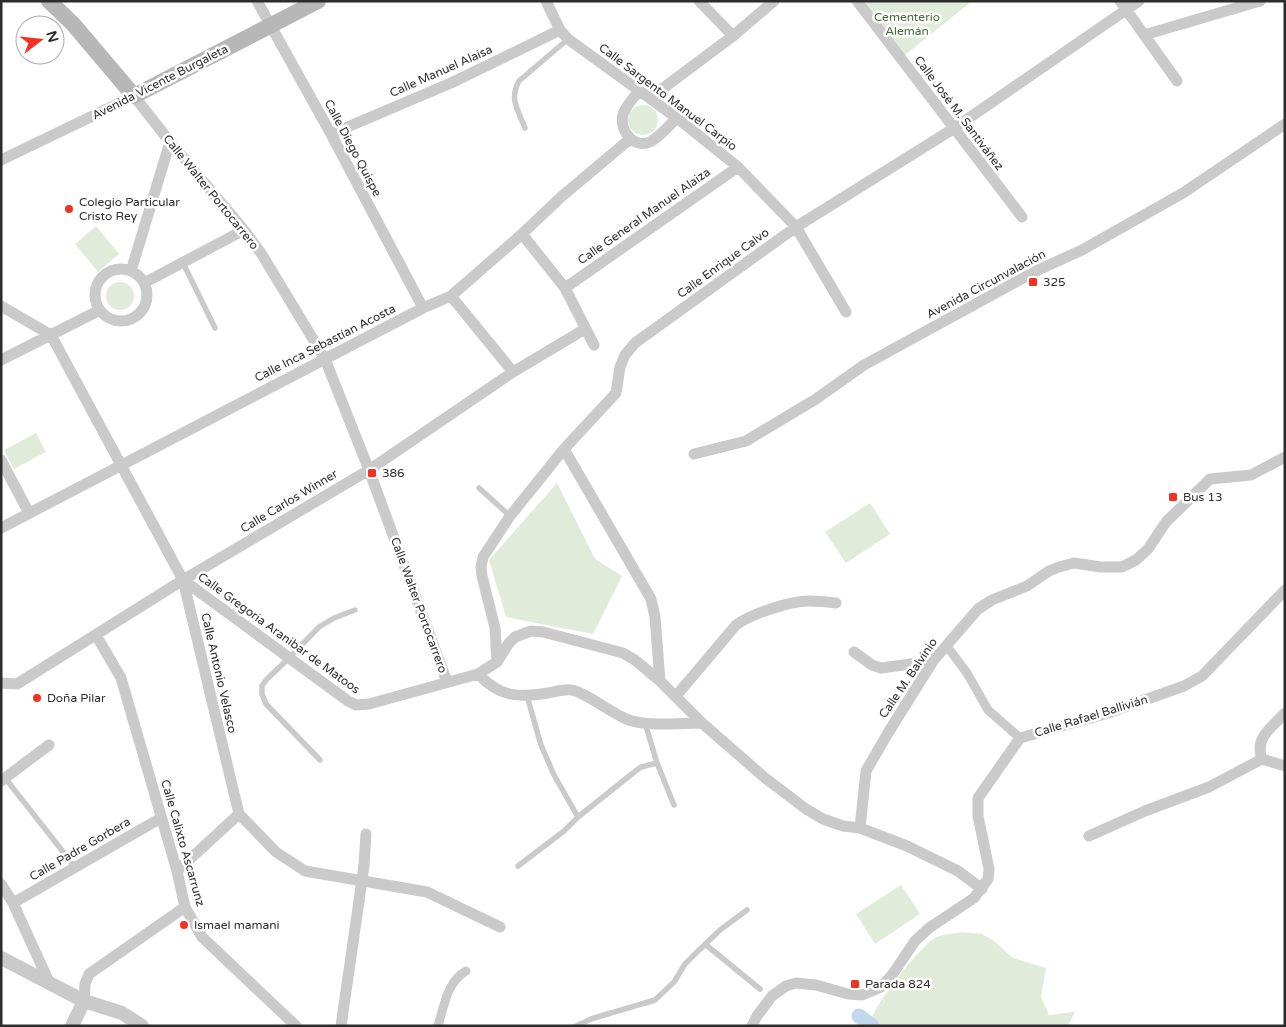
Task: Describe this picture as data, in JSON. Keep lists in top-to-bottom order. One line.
{"streets":{"main road":["Avenida Vicente Burgaleta","Calle Walter Portocarrero"],"street":["Calle Manuel Alaisa","Calle Sargento Manuel Carpio","Calle José M. Santiváñez","Calle Diego Quispe","Calle General Manuel Alaiza","Calle Enrique Calvo","Avenida Circunvalación","Calle Inca Sebastían Acosta","Calle Carlos Winner","Calle Gregoria Aranibar de Matoos","Calle Antonio Velasco","Calle M. Balvinio","Calle Rafael Ballivián","Calle Calixto Ascarrunz","Calle Padre Gorbera"]},"crossings":[["Calle Manuel Alaisa","Calle Sargento Manuel Carpio"],["Calle Manuel Alaisa","Calle Diego Quispe"],["Avenida Vicente Burgaleta","Calle Diego Quispe"],["Avenida Vicente Burgaleta","Calle Walter Portocarrero"],["Calle Sargento Manuel Carpio","Calle General Manuel Alaiza"],["Calle Sargento Manuel Carpio","Calle Enrique Calvo"],["Calle José M. Santiváñez","Calle Enrique Calvo"],["Calle Diego Quispe","Calle Inca Sebastían Acosta"],["Calle Walter Portocarrero","Calle Enrique Calvo"],["Calle Walter Portocarrero","Calle Inca Sebastían Acosta"],["Calle Walter Portocarrero","Calle Carlos Winner"],["Calle Walter Portocarrero","Calle Gregoria Aranibar de Matoos"],["Calle Walter Portocarrero","Calle M. Balvinio"],["Calle Walter Portocarrero","Calle Rafael Ballivián"],["Calle Inca Sebastían Acosta","Calle Antonio Velasco"],["Calle Carlos Winner","Calle Gregoria Aranibar de Matoos"],["Calle Carlos Winner","Calle Antonio Velasco"],["Calle Carlos Winner","Calle Calixto Ascarrunz"],["Calle Gregoria Aranibar de Matoos","Calle Antonio Velasco"],["Calle Calixto Ascarrunz","Calle Padre Gorbera"]],"parks":["Cementerio Alemán"],"places":{"other":["Colegio Particular Cristo Rey","Doña Pilar","Ismael mamani"],"transit":["325","386","Bus 13","Parada 824"]},"north":"right"}
